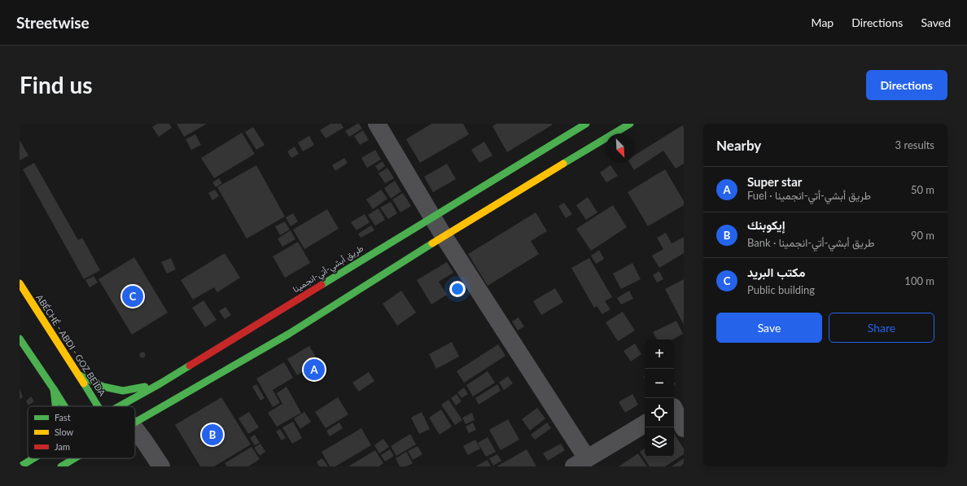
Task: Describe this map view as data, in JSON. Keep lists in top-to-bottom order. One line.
{"streets":{"main road":["طريق أبشي-أتي-انجمينا","ABÉCHÉ - ABDI - GOZ BEÏDA"]},"legend":["Fast","Slow","Jam"],"north":"bottom right","page":{"header":"Streetwise","nav":["Map","Directions","Saved"],"buttons":["Directions",["Save","Share"]],"title":"Find us","heading":["Nearby","3 results"],"list":[{"mark":"A","name":"Super star","note":"Fuel · طريق أبشي-أتي-انجمينا","value":"50 m"},{"mark":"B","name":"إيكوبنك","note":"Bank · طريق أبشي-أتي-انجمينا","value":"90 m"},{"mark":"C","name":"مكتب البريد","note":"Public building","value":"100 m"}],"pins":["C","A","B"],"map_buttons":["+","−"]}}
